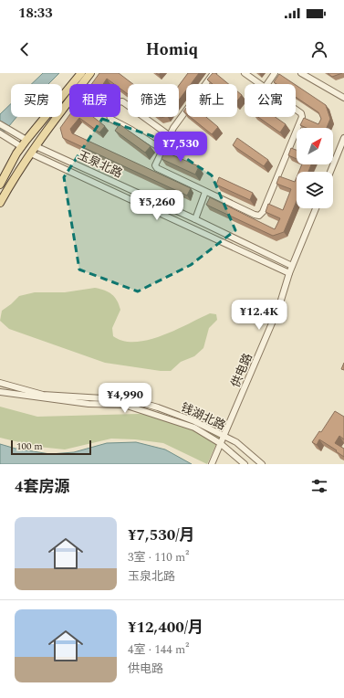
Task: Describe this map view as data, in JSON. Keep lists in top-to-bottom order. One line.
{"streets":{"main road":["玉泉北路"],"street":["供电路","钱湖北路"]},"crossings":[["玉泉北路","供电路"],["供电路","钱湖北路"]],"scale_bar":"100 m","north":"top right","page":{"status":"18:33","header":"Homiq","chip":["买房","租房","筛选","新上","公寓"],"price":["¥7,530","¥5,260","¥12.4K","¥4,990"],"scale":"100 m","heading":"4套房源","list":[{"name":"¥7,530/月","note":"3室 · 110 m² · 玉泉北路"},{"name":"¥12,400/月","note":"4室 · 144 m² · 供电路"}]}}
